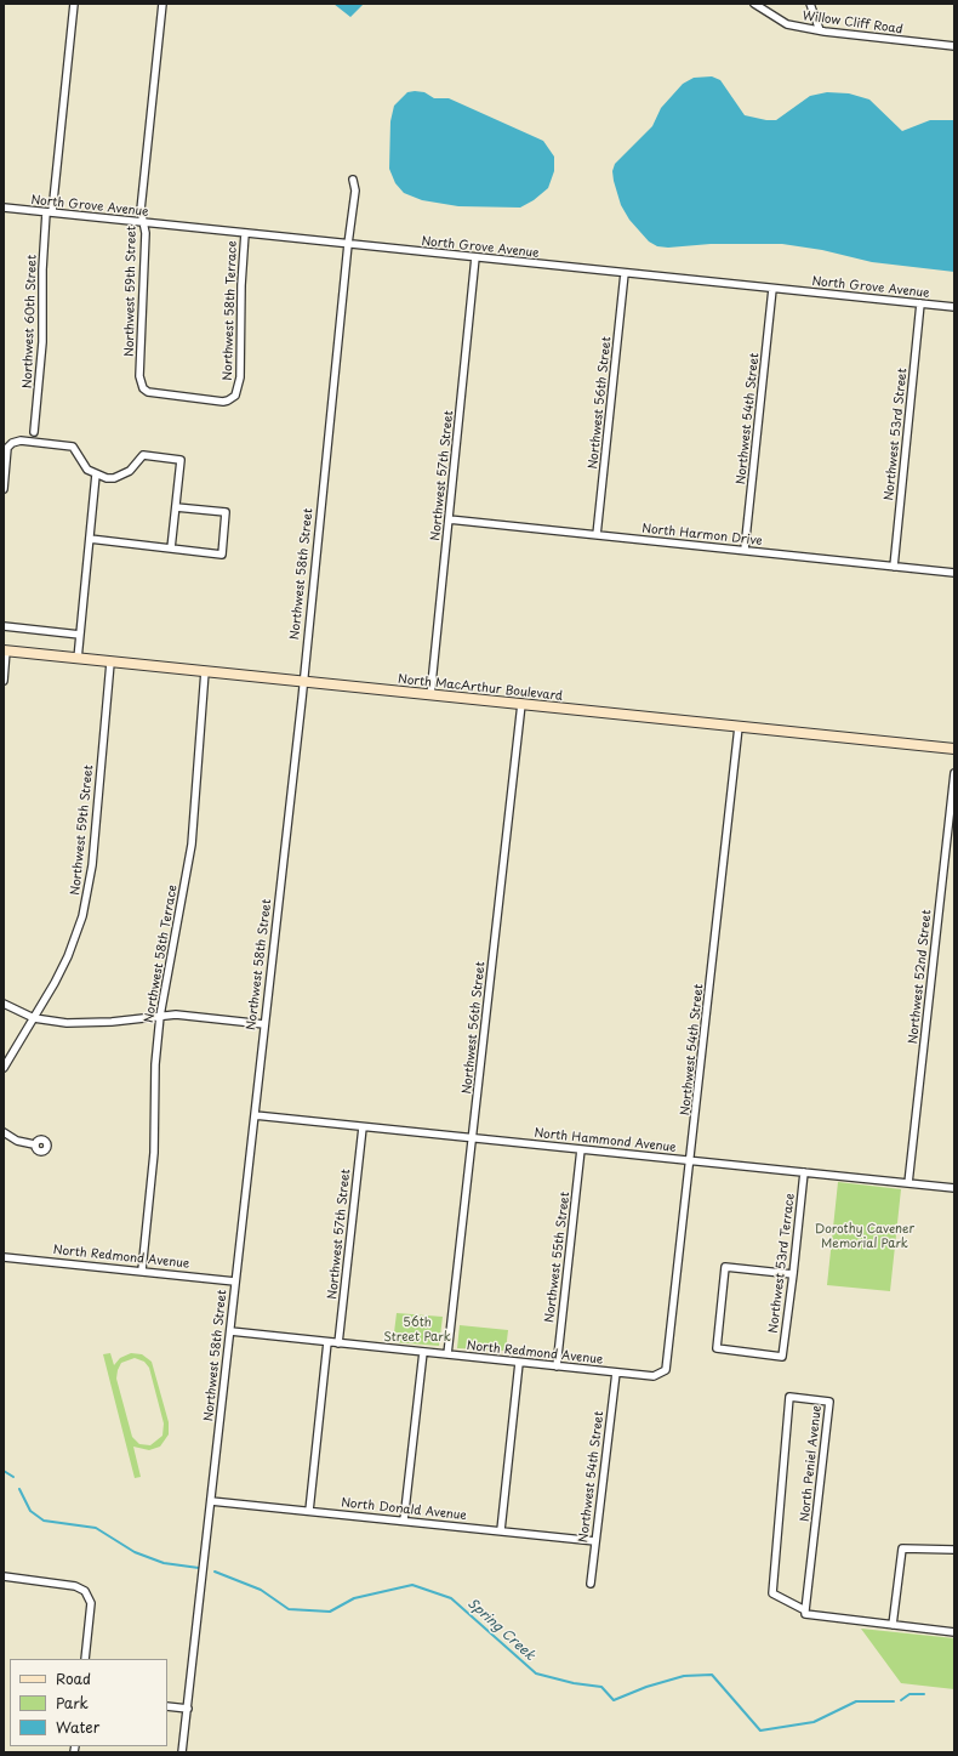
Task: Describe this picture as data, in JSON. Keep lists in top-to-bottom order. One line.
{"streets":{"main road":["North MacArthur Boulevard"],"street":["Willow Cliff Road","North Grove Avenue","Northwest 59th Street","Northwest 58th Terrace","Northwest 60th Street","Northwest 56th Street","Northwest 54th Street","Northwest 53rd Street","Northwest 57th Street","North Harmon Drive","Northwest 58th Street","Northwest 52nd Street","North Hammond Avenue","North Redmond Avenue","Northwest 55th Street","Northwest 53rd Terrace","North Peniel Avenue","North Donald Avenue"]},"crossings":[["North Grove Avenue","Northwest 59th Street"],["North Grove Avenue","Northwest 58th Terrace"],["North Grove Avenue","Northwest 60th Street"],["North Grove Avenue","Northwest 56th Street"],["North Grove Avenue","Northwest 54th Street"],["North Grove Avenue","Northwest 53rd Street"],["North Grove Avenue","Northwest 57th Street"],["North Grove Avenue","Northwest 58th Street"],["Northwest 59th Street","Northwest 58th Terrace"],["Northwest 59th Street","North MacArthur Boulevard"],["Northwest 58th Terrace","North MacArthur Boulevard"],["Northwest 58th Terrace","North Redmond Avenue"],["Northwest 56th Street","North Harmon Drive"],["Northwest 56th Street","North MacArthur Boulevard"],["Northwest 56th Street","North Hammond Avenue"],["Northwest 56th Street","North Redmond Avenue"],["Northwest 54th Street","North Harmon Drive"],["Northwest 54th Street","North MacArthur Boulevard"],["Northwest 54th Street","North Hammond Avenue"],["Northwest 54th Street","North Redmond Avenue"],["Northwest 54th Street","North Donald Avenue"],["Northwest 53rd Street","North Harmon Drive"],["Northwest 57th Street","North Harmon Drive"],["Northwest 57th Street","North MacArthur Boulevard"],["Northwest 57th Street","North Hammond Avenue"],["Northwest 57th Street","North Redmond Avenue"],["Northwest 58th Street","North MacArthur Boulevard"],["Northwest 58th Street","North Hammond Avenue"],["Northwest 58th Street","North Redmond Avenue"],["Northwest 58th Street","North Donald Avenue"],["Northwest 52nd Street","North Hammond Avenue"],["North Hammond Avenue","Northwest 55th Street"],["North Hammond Avenue","Northwest 53rd Terrace"],["North Redmond Avenue","Northwest 55th Street"]],"water":["Spring Creek"],"parks":["Dorothy Cavener Memorial Park","56th Street Park"],"legend":["Road","Park","Water"]}
